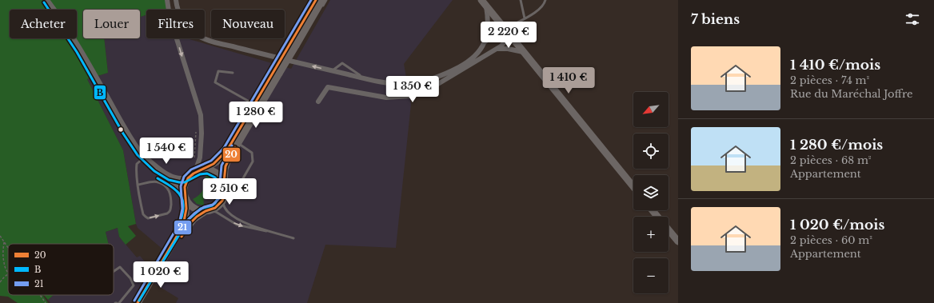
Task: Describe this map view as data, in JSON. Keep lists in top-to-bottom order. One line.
{"lines":["transit line 20","transit line 21","transit line B"],"legend":["20","B","21"],"north":"bottom left","page":{"heading":"7 biens","chip":["Acheter","Louer","Filtres","Nouveau"],"price":["2 220 €","1 410 €","1 350 €","1 280 €","1 540 €","2 510 €","1 020 €"],"list":[{"name":"1 410 €/mois","note":"2 pièces · 74 m² · Rue du Maréchal Joffre"},{"name":"1 280 €/mois","note":"2 pièces · 68 m² · Appartement"},{"name":"1 020 €/mois","note":"2 pièces · 60 m² · Appartement"}],"map_buttons":["+","−"]}}
